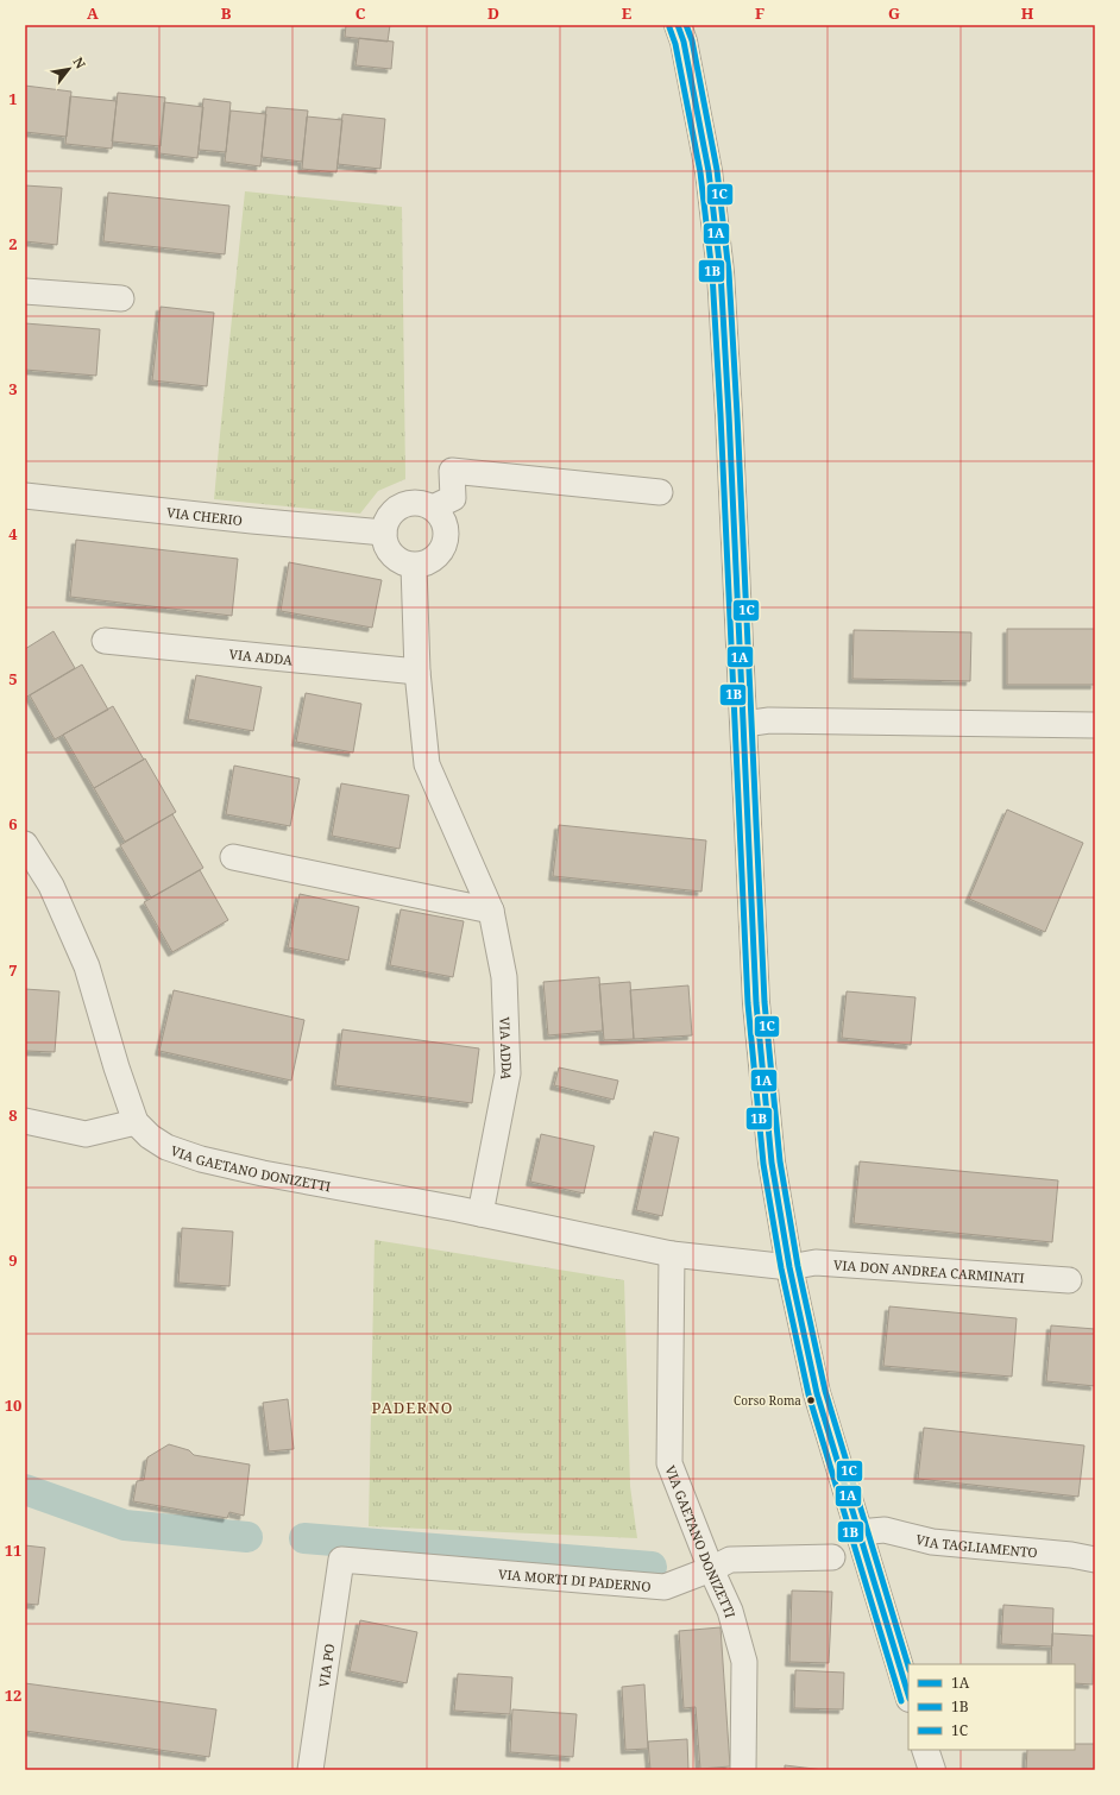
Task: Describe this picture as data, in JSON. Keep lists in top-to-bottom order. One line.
{"streets":{"street":["VIA CHERIO","VIA ADDA","VIA GAETANO DONIZETTI","VIA DON ANDREA CARMINATI","VIA TAGLIAMENTO","VIA MORTI DI PADERNO","VIA PO"]},"crossings":[["VIA CHERIO","VIA ADDA"],["VIA ADDA","VIA GAETANO DONIZETTI"],["VIA GAETANO DONIZETTI","VIA DON ANDREA CARMINATI"],["VIA GAETANO DONIZETTI","VIA MORTI DI PADERNO"],["VIA MORTI DI PADERNO","VIA PO"]],"districts":["PADERNO"],"places":["Corso Roma"],"lines":["transit line 1A","transit line 1C","transit line 1B"],"legend":["1A","1B","1C"],"north":"top right","grid":{"columns":["A","B","C","D","E","F","G","H"],"rows":["1","2","3","4","5","6","7","8","9","10","11","12"]}}
